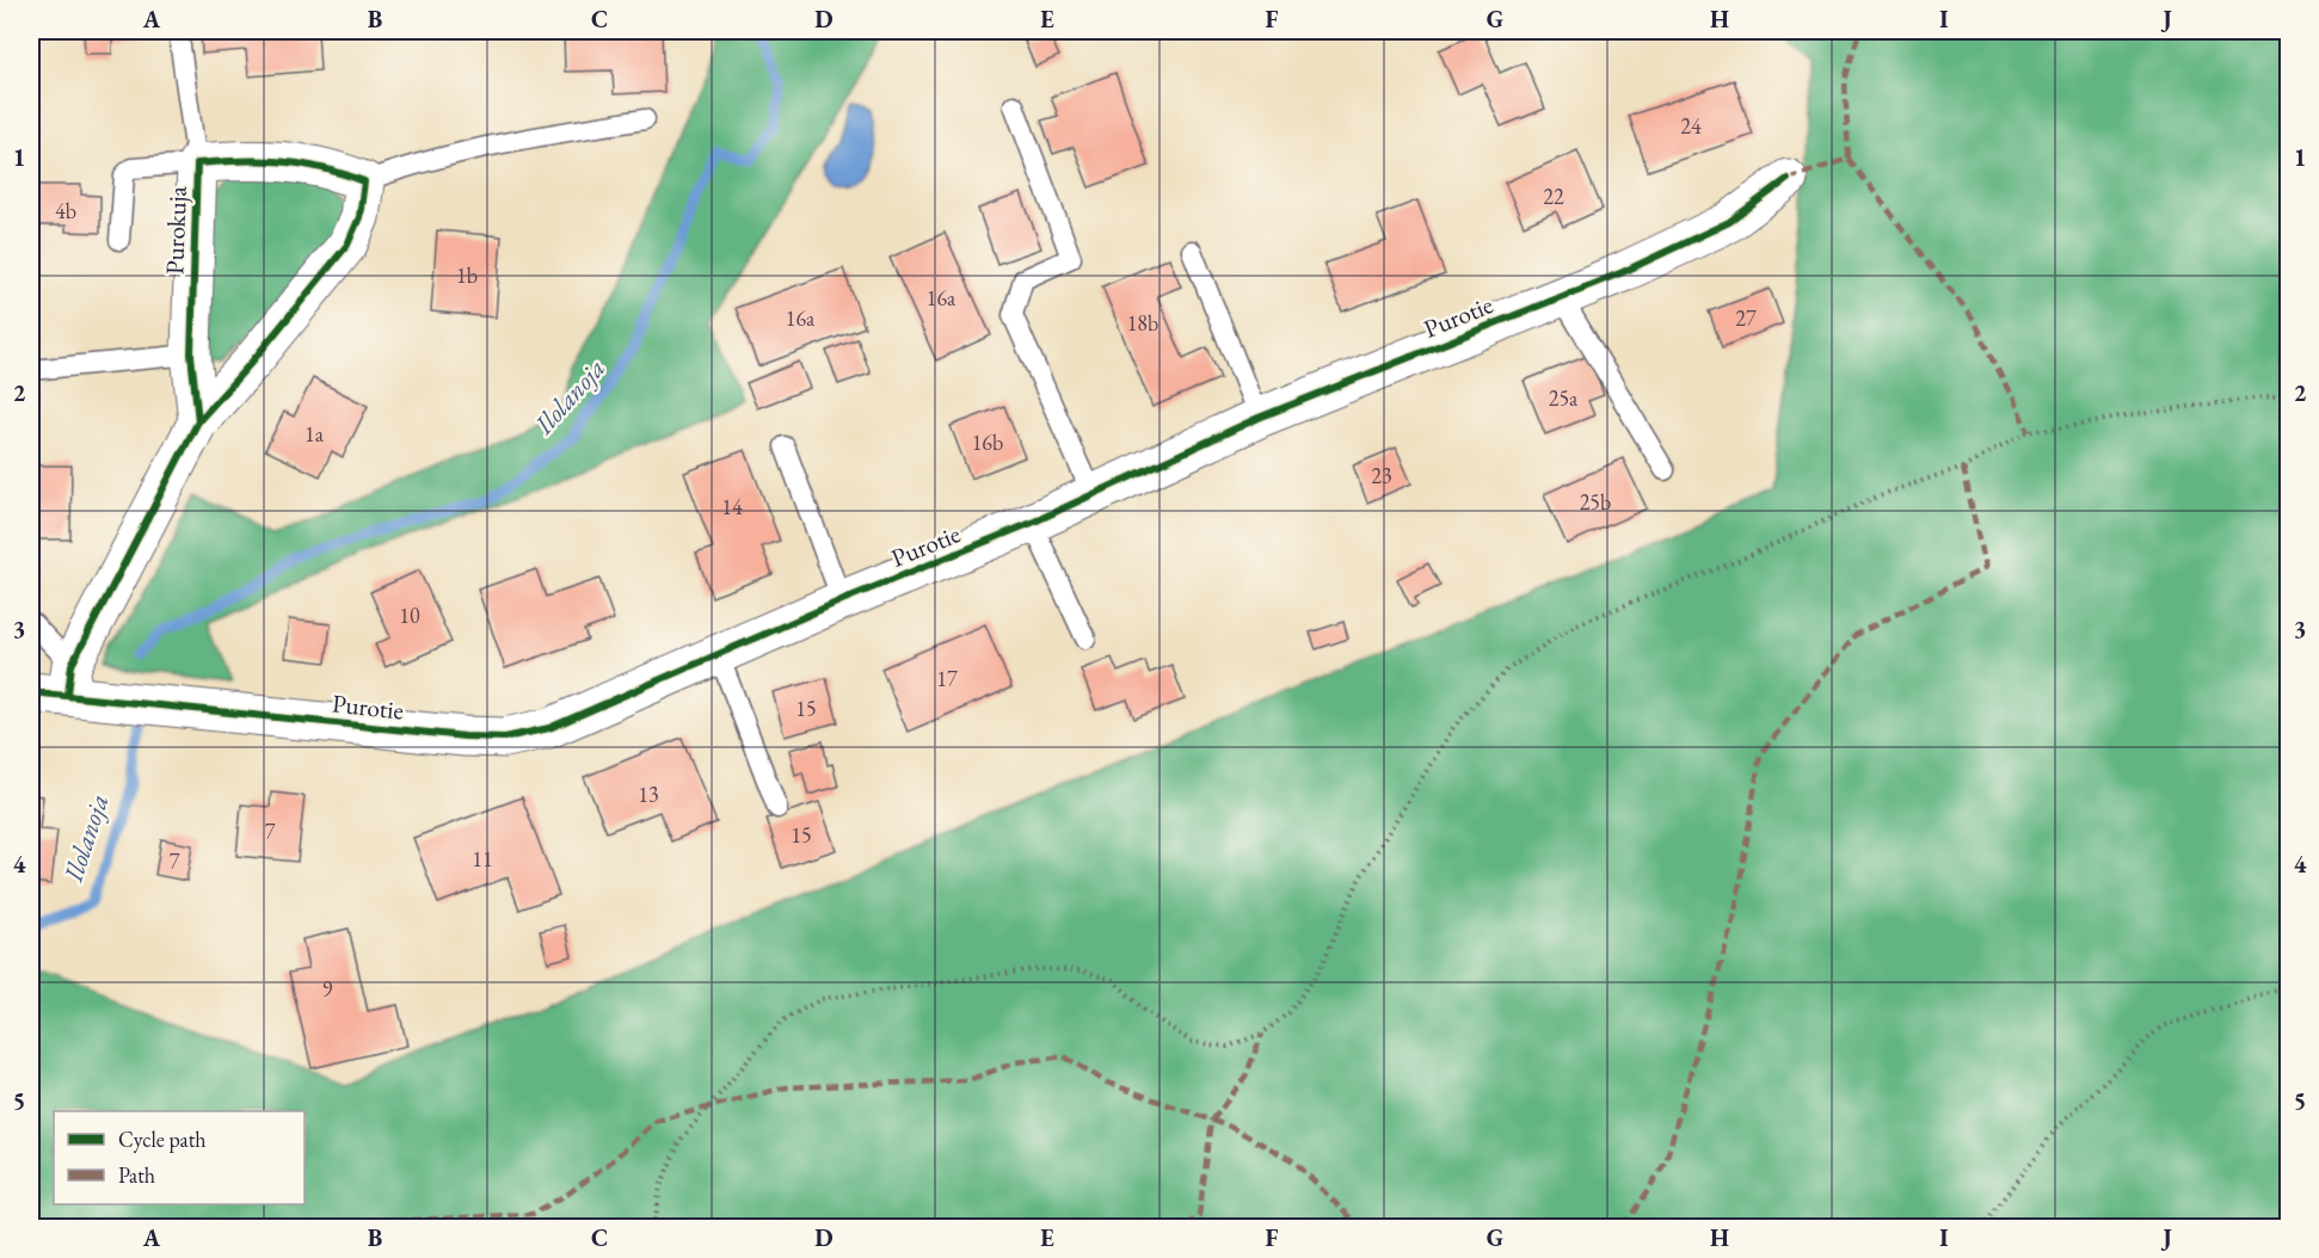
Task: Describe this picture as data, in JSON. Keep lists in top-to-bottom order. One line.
{"streets":{"street":["Purokuja","Purotie"]},"water":["Ilolanoja"],"house_numbers":["24","22","4b","1b","16a","16a","27","18b","25a","1a","16b","23","25b","14","10","17","15","13","7","15","11","7","9"],"legend":["Cycle path","Path"],"grid":{"columns":["A","B","C","D","E","F","G","H","I","J"],"rows":["1","2","3","4","5"]}}
